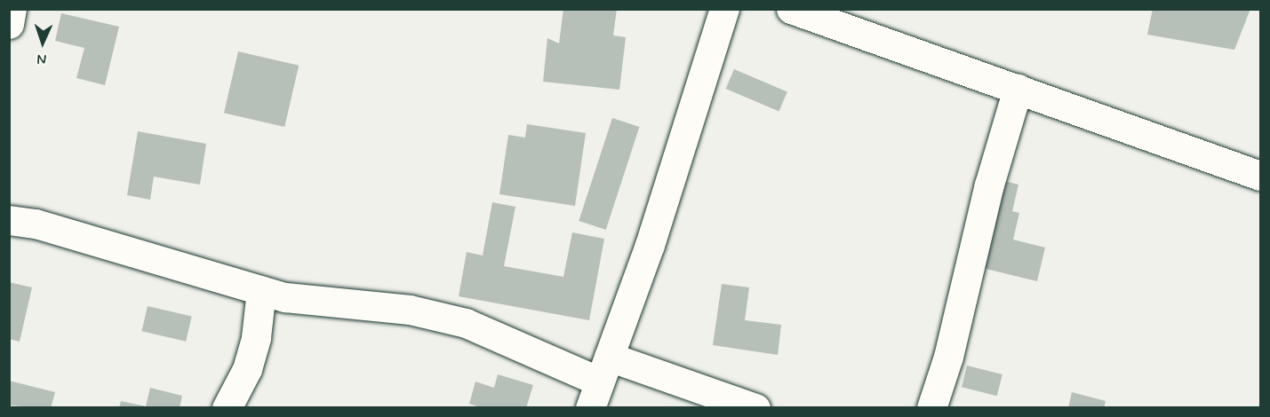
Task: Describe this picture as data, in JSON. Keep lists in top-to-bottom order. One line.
{"north":"bottom"}
